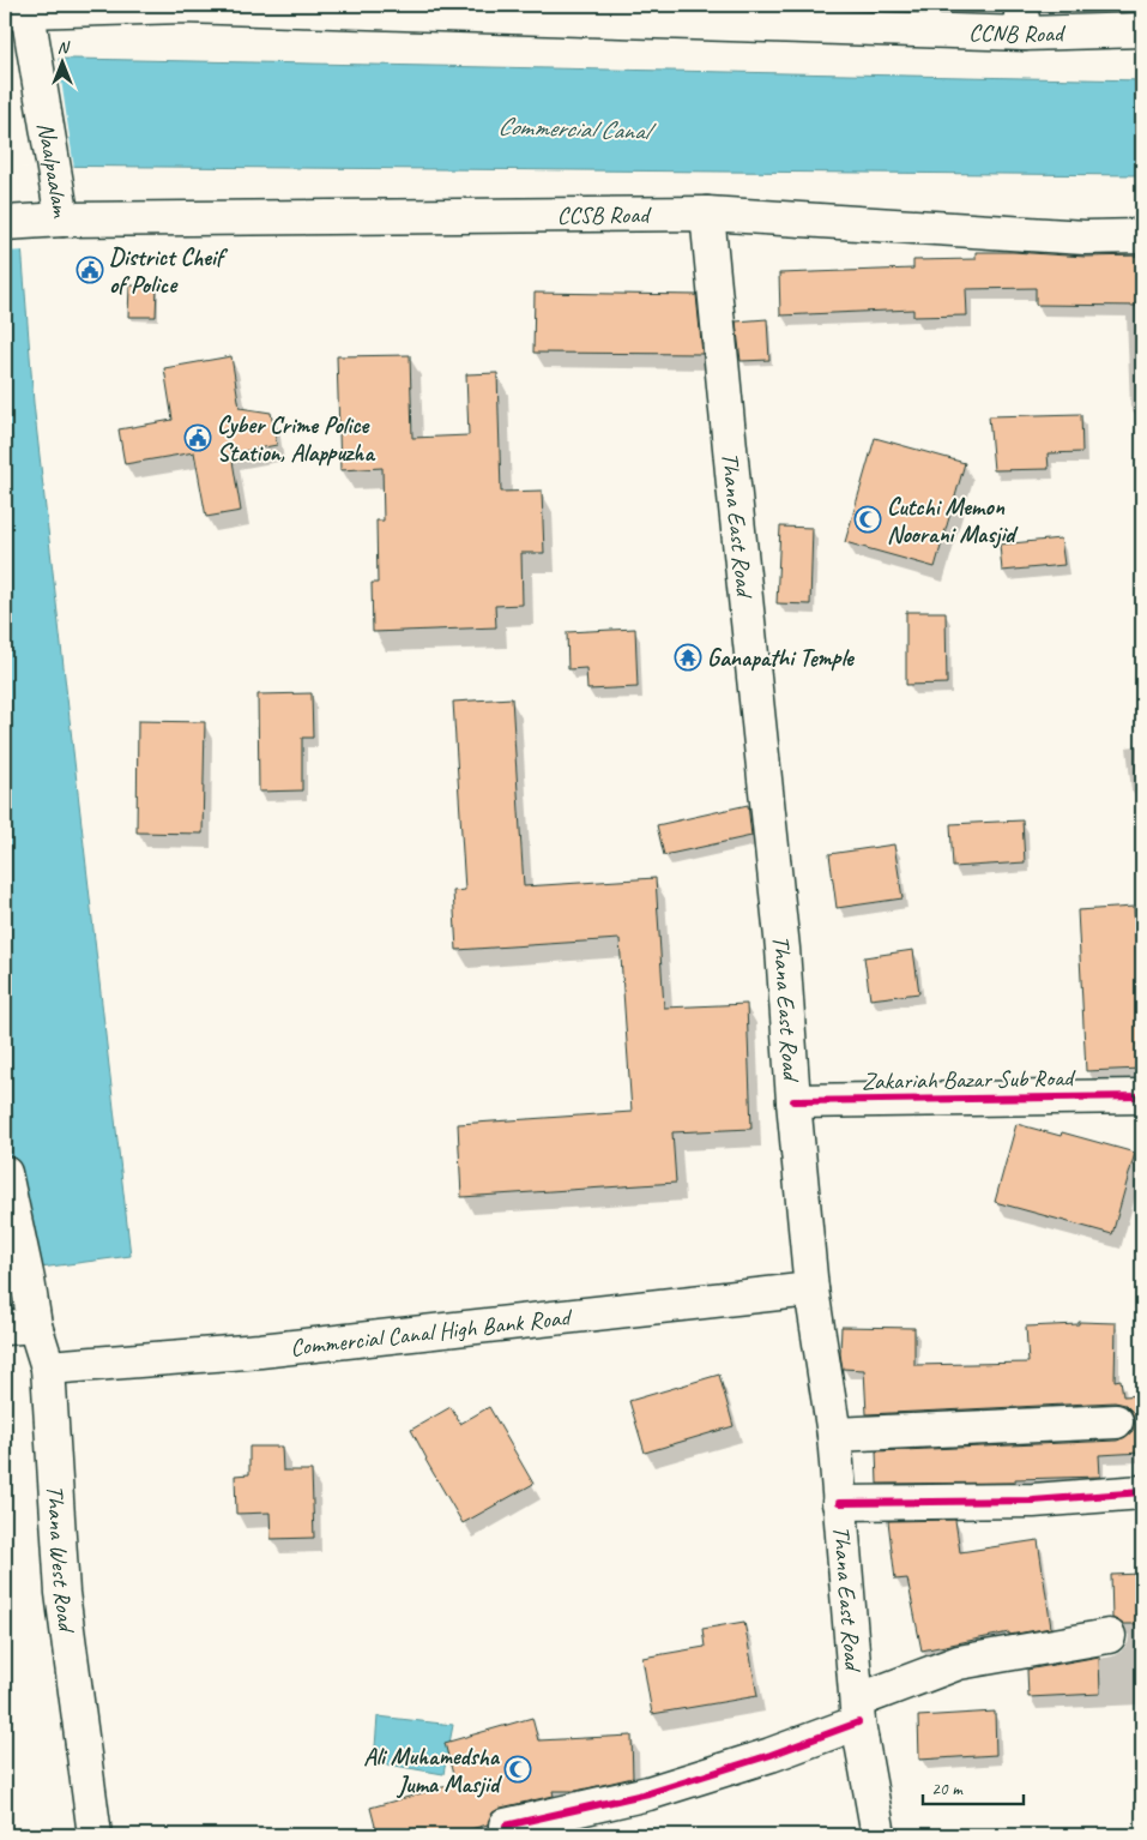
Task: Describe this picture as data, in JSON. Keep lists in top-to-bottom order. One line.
{"streets":{"main road":["CCNB Road","Naalpaalam","CCSB Road","Thana East Road","Zakariah Bazar Sub Road","Commercial Canal High Bank Road","Thana West Road"]},"crossings":[["CCNB Road","Naalpaalam"],["Naalpaalam","CCSB Road"],["CCSB Road","Thana East Road"],["Thana East Road","Zakariah Bazar Sub Road"],["Thana East Road","Commercial Canal High Bank Road"],["Commercial Canal High Bank Road","Thana West Road"]],"water":["Commercial Canal"],"places":{"public building":["District Cheif of Police","Cyber Crime Police Station, Alappuzha"],"mosque":["Cutchi Memon Noorani Masjid","Ali Muhamedsha Juma Masjid"],"temple":["Ganapathi Temple"]},"scale_bar":"20 m","north":"top"}
